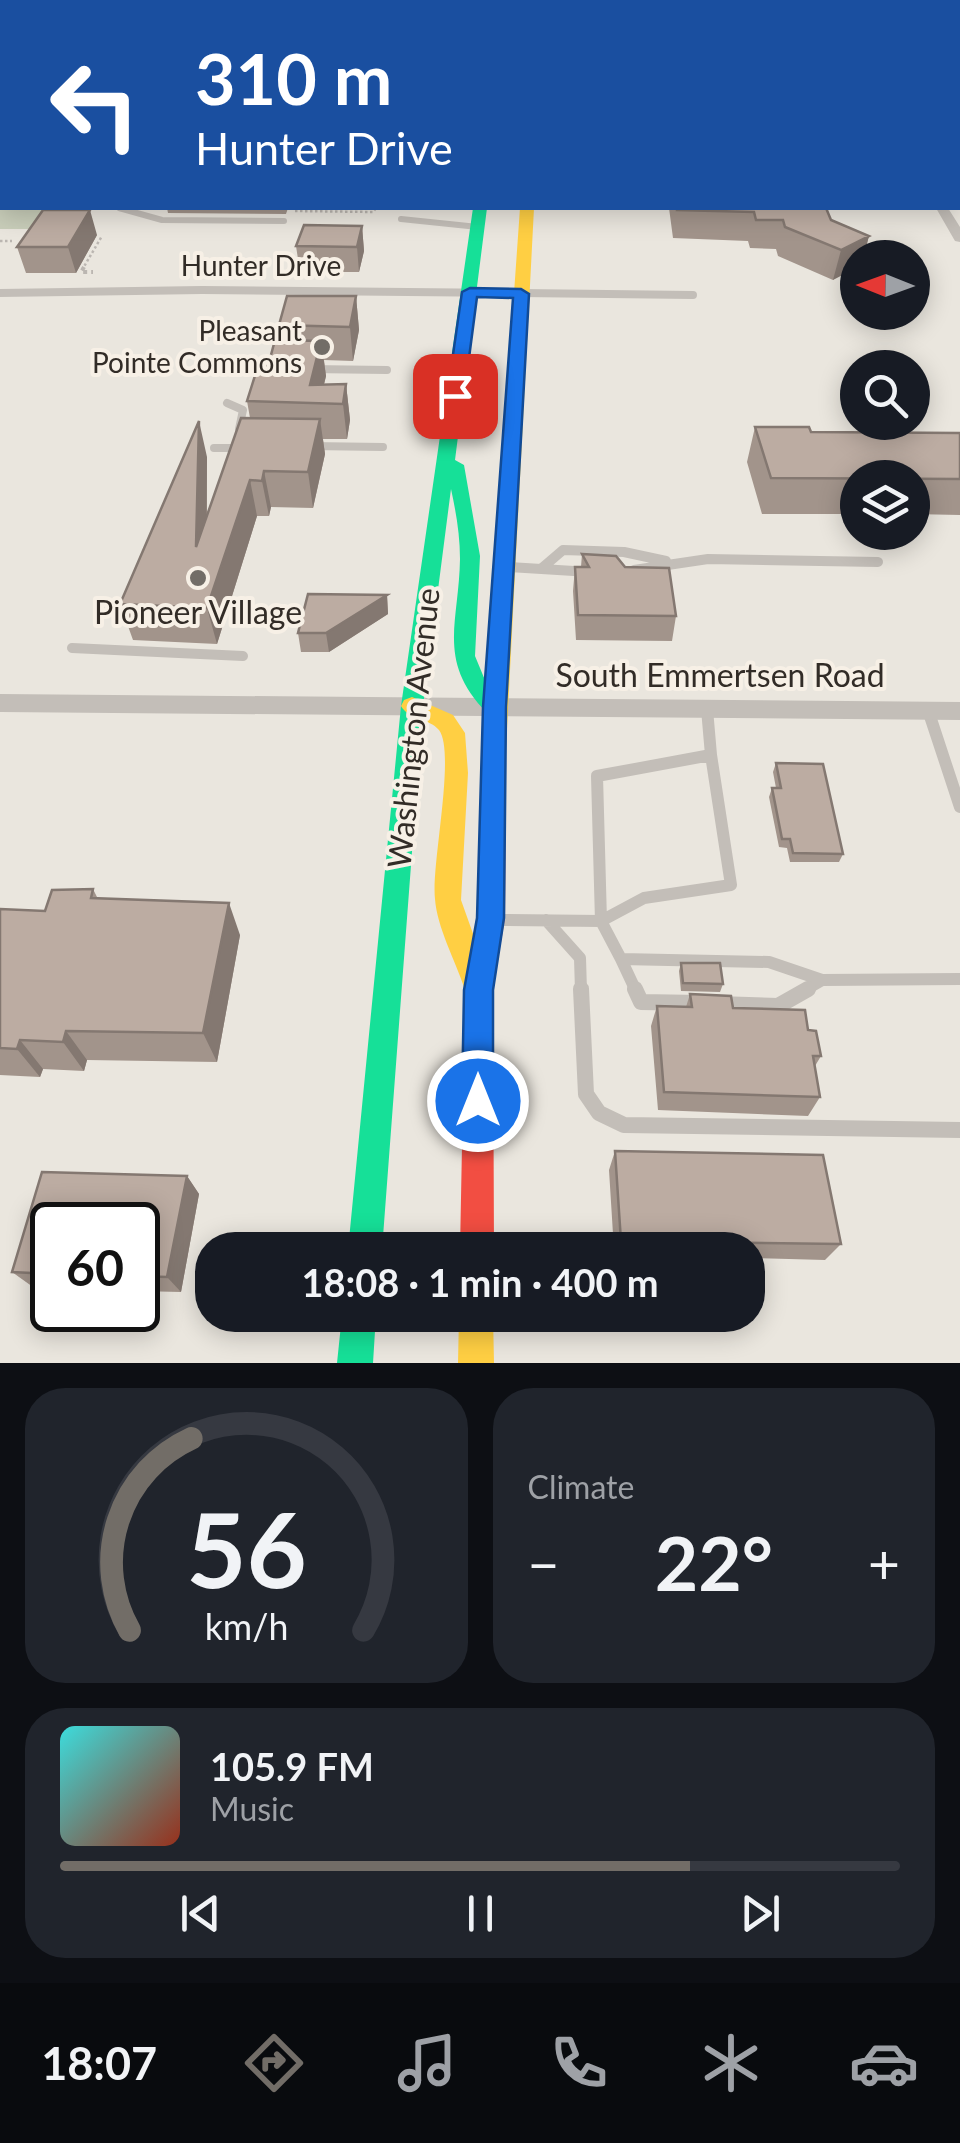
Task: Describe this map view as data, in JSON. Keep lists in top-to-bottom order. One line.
{"streets":{"main road":["Washington Avenue"],"street":["Hunter Drive","South Emmertsen Road"]},"crossings":[["Hunter Drive","Washington Avenue"],["South Emmertsen Road","Washington Avenue"]],"places":["Pleasant Pointe Commons","Pioneer Village"],"north":"left","page":{"turn":["310 m","Hunter Drive"],"limit":"60","trip":"18:08 · 1 min · 400 m","tile":"Climate","heat":["−","22°","+"],"song":["105.9 FM","Music"],"tabs":"18:07","gauge":["56","km/h"]}}
